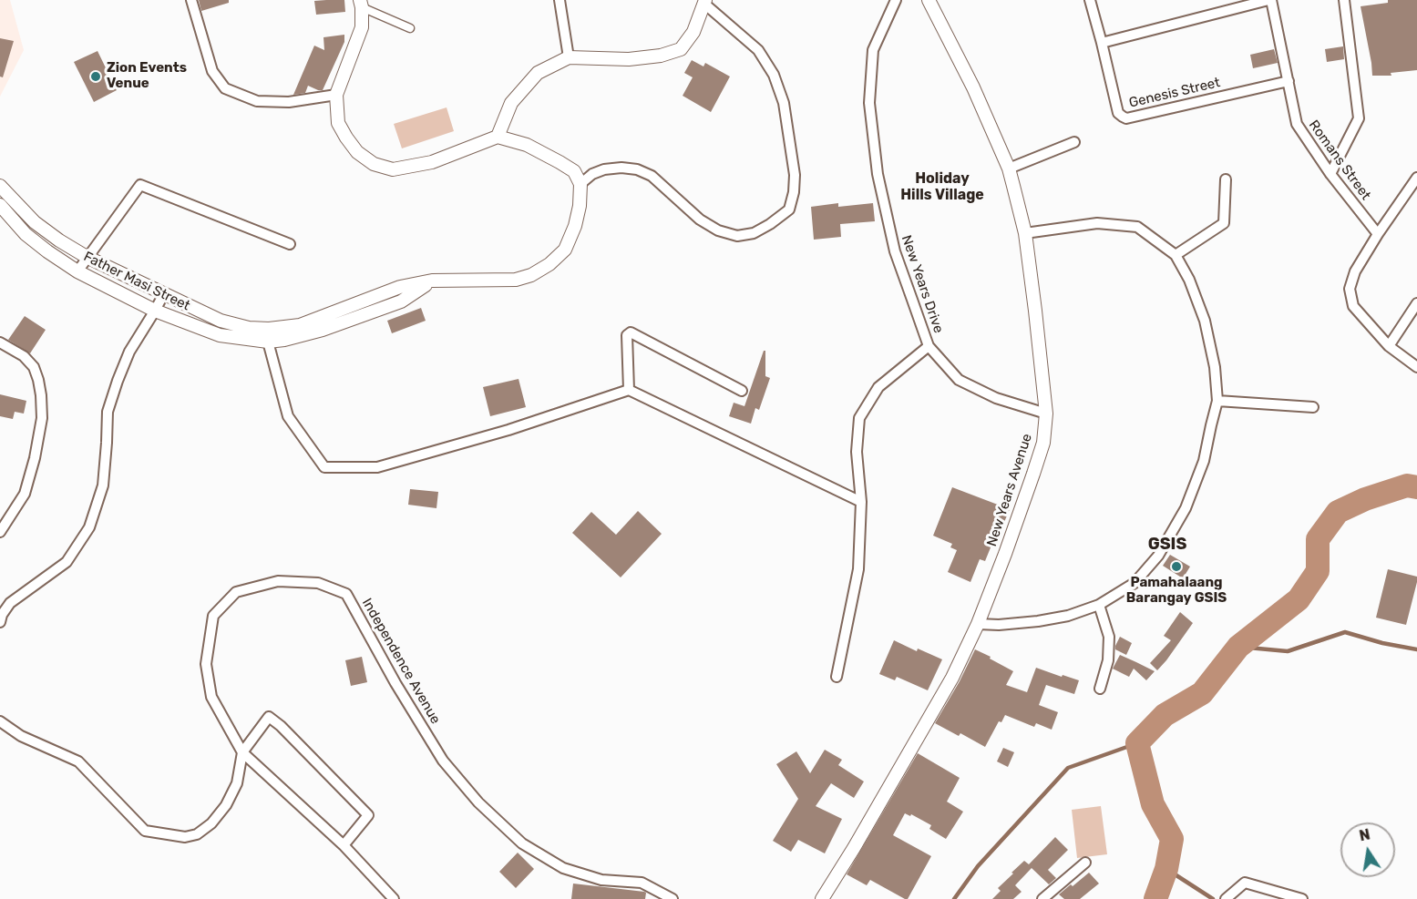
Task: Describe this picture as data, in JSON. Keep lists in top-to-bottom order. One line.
{"streets":{"street":["Genesis Street","Romans Street","Father Masi Street","New Years Drive","New Years Avenue","Independence Avenue"]},"crossings":[["Genesis Street","Romans Street"],["New Years Drive","New Years Avenue"]],"districts":["Holiday Hills Village","GSIS"],"places":["Zion Events Venue","Pamahalaang Barangay GSIS"],"north":"top"}
